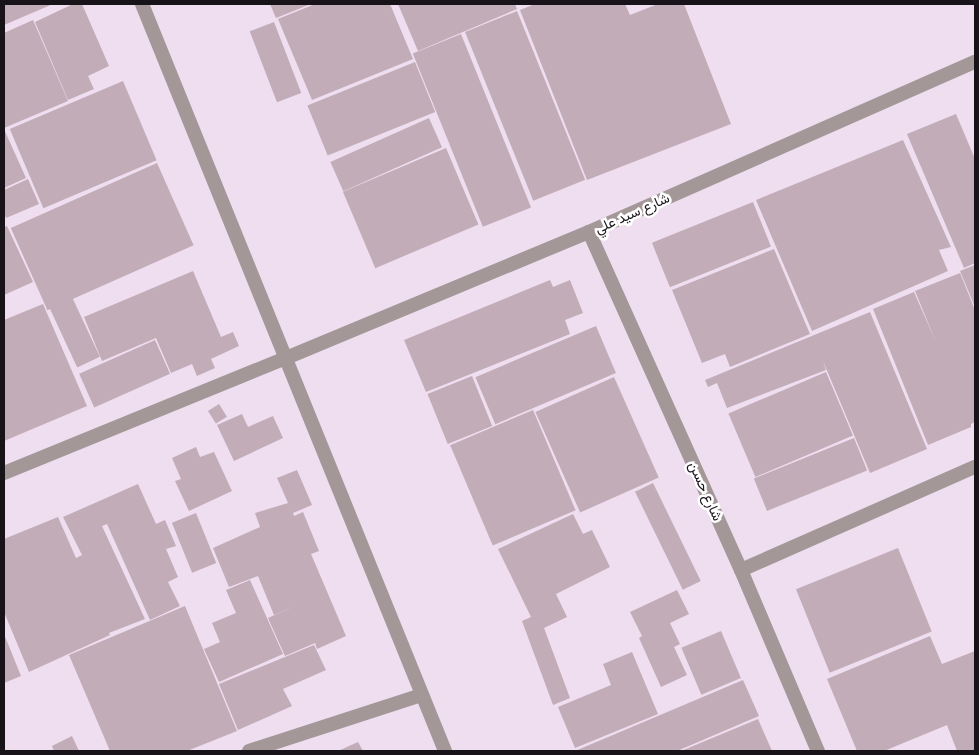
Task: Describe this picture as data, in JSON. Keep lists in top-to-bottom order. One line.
{"streets":{"street":["شارع سيد علي","شارع حسن"]},"crossings":[["شارع سيد علي","شارع حسن"]]}
